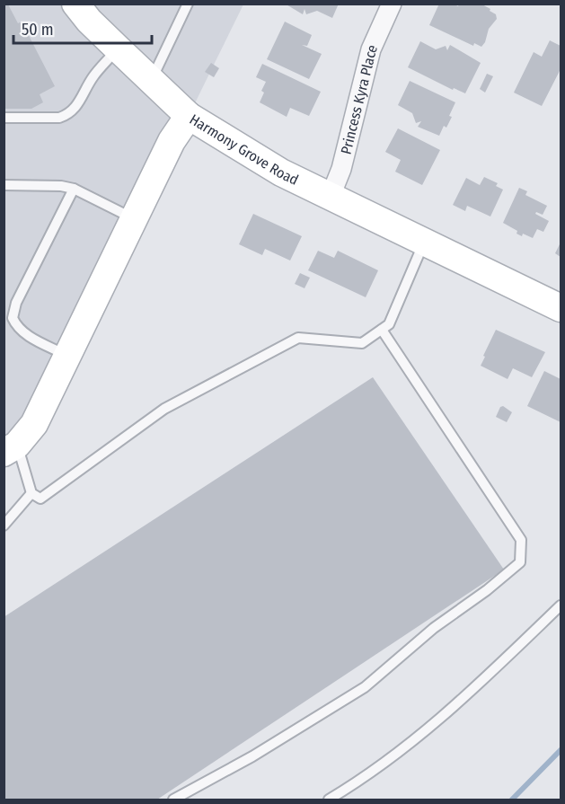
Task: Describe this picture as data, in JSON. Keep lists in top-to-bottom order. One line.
{"streets":{"street":["Princess Kyra Place","Harmony Grove Road"]},"crossings":[["Princess Kyra Place","Harmony Grove Road"]],"scale_bar":"50 m"}
